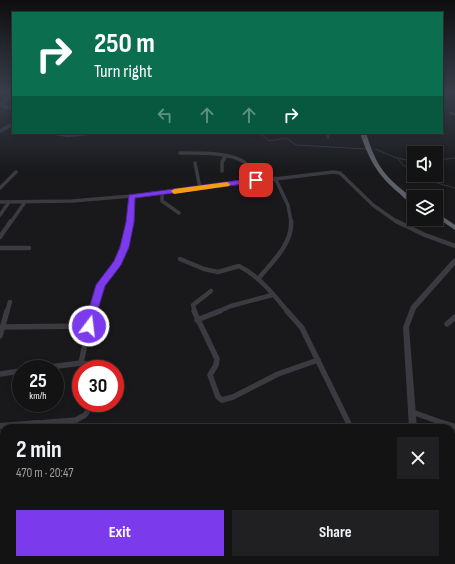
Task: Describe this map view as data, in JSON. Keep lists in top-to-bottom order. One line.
{"page":{"turn":["250 m","Turn right"],"speed":"25 km/h","limit":"30","heading":["2 min","470 m · 20:47"],"buttons":["Exit","Share"]}}
